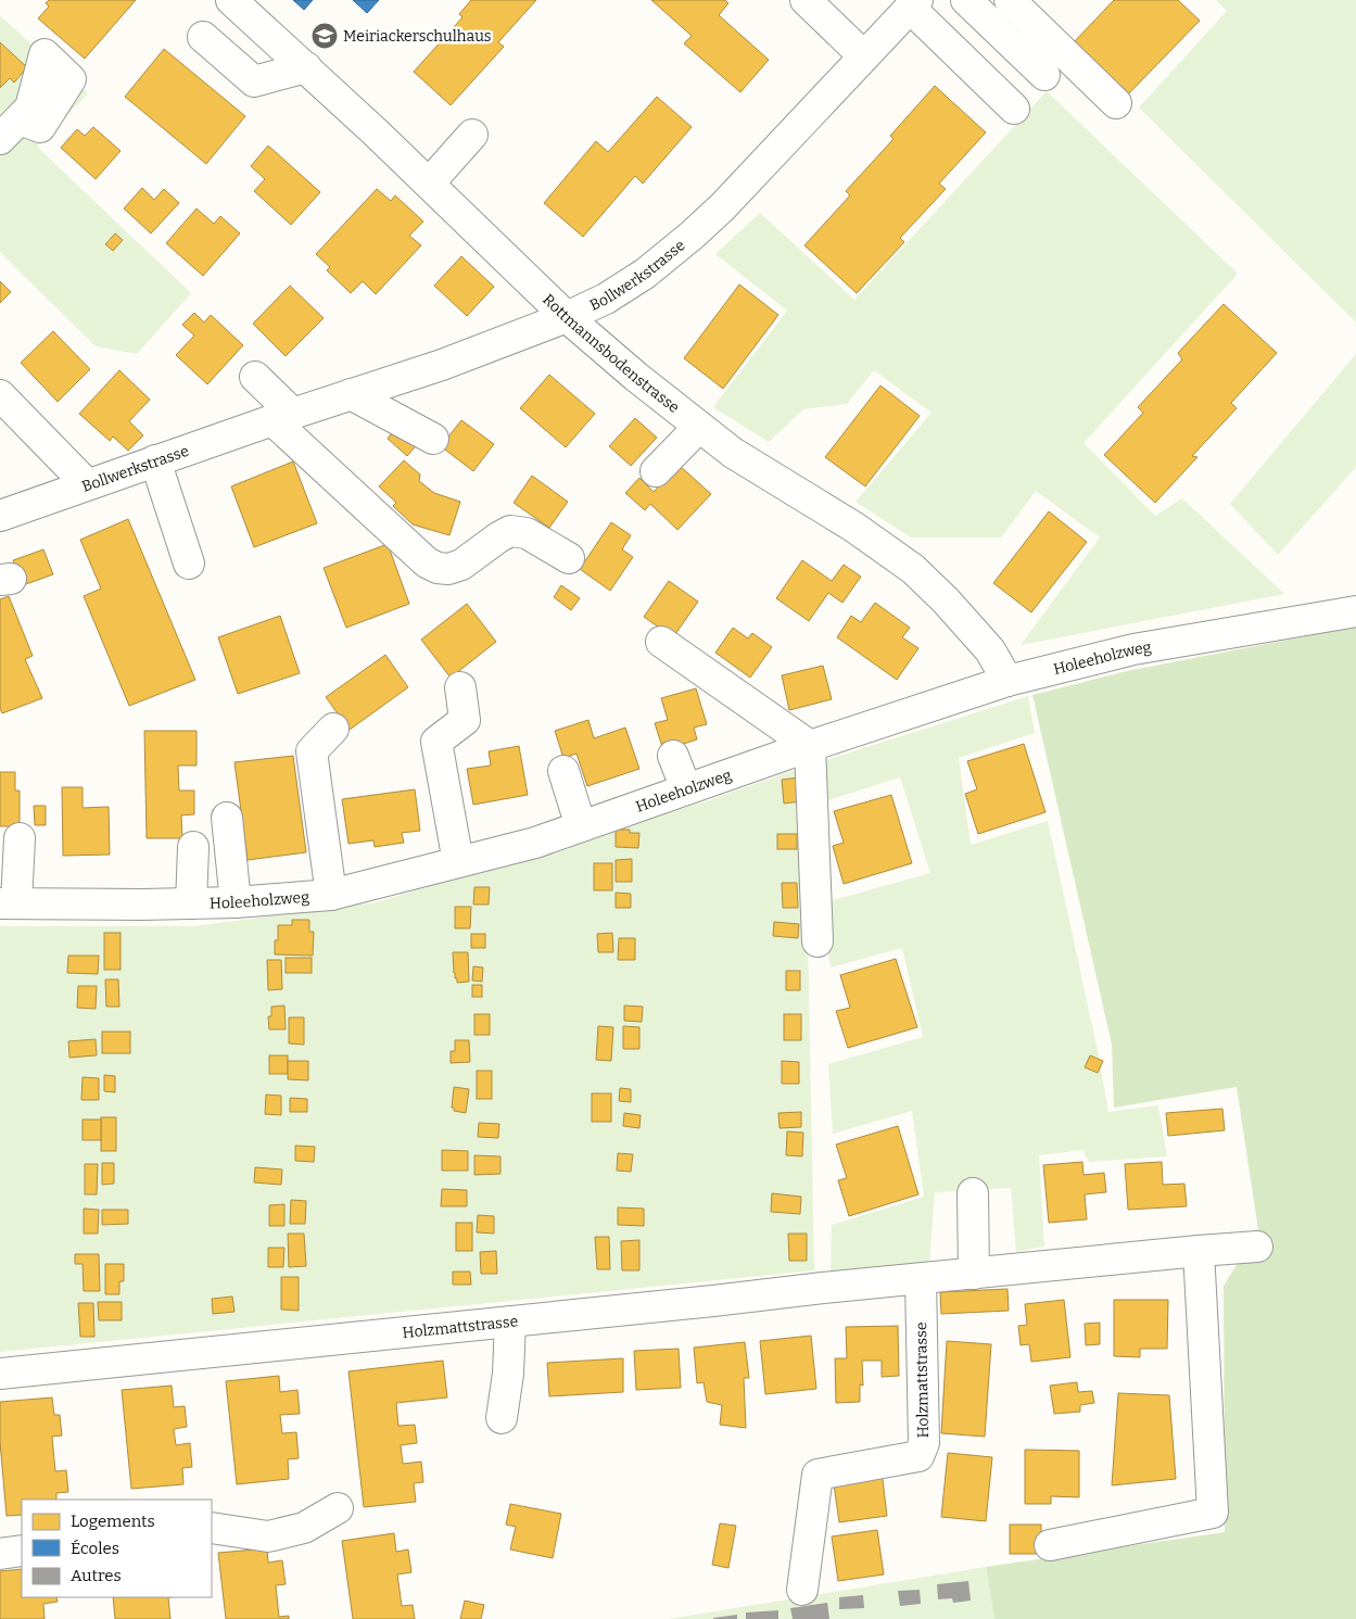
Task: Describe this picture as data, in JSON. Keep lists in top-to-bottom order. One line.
{"streets":{"street":["Bollwerkstrasse","Rottmannsbodenstrasse","Holeeholzweg","Holzmattstrasse"]},"crossings":[["Bollwerkstrasse","Rottmannsbodenstrasse"],["Rottmannsbodenstrasse","Holeeholzweg"]],"places":{"school or university":["Meiriackerschulhaus"]},"legend":["Logements","Écoles","Autres"]}
